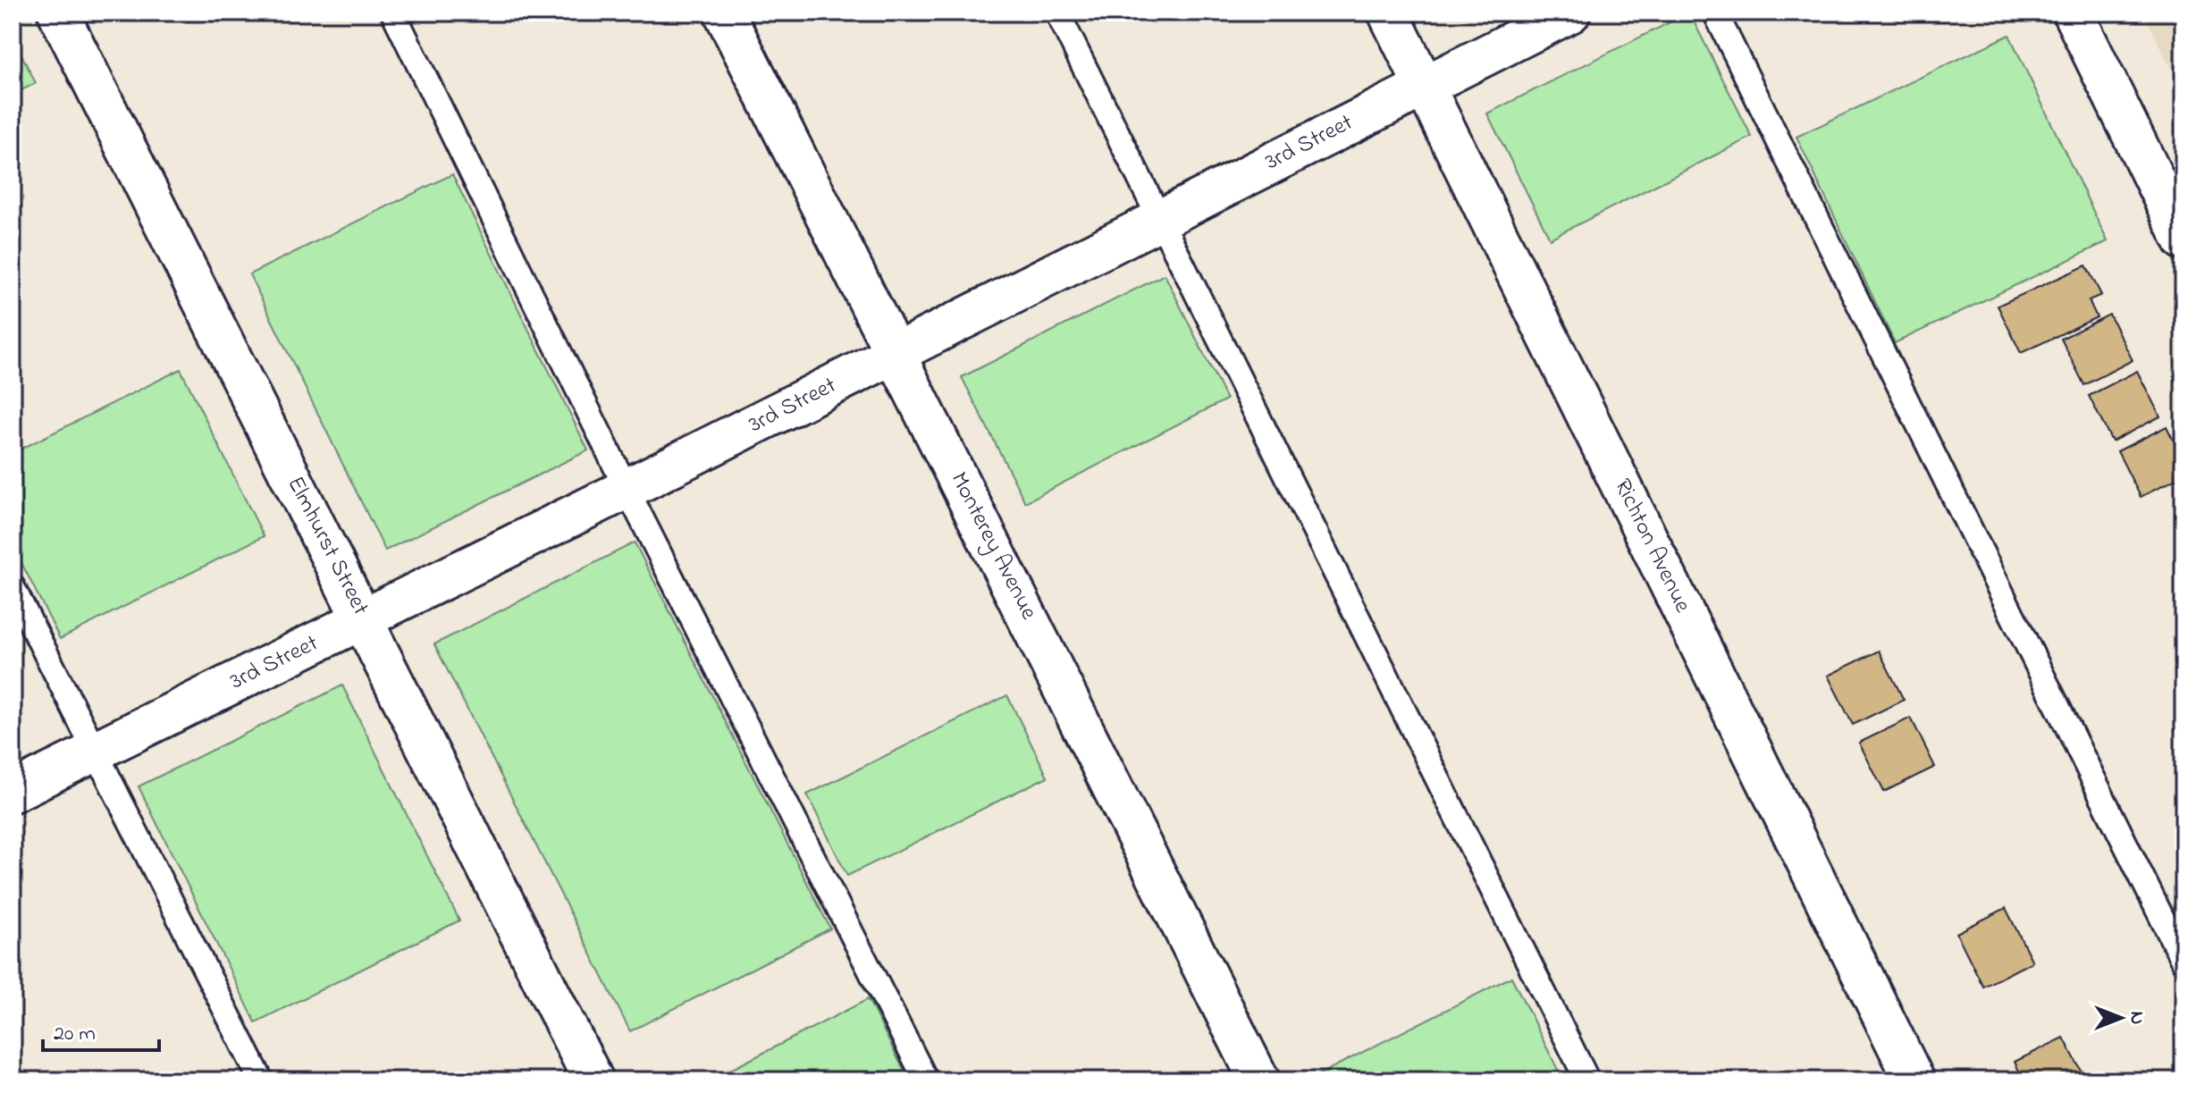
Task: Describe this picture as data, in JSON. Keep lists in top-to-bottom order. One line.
{"streets":{"street":["3rd Street","Elmhurst Street","Monterey Avenue","Richton Avenue"]},"crossings":[["3rd Street","Elmhurst Street"],["3rd Street","Monterey Avenue"],["3rd Street","Richton Avenue"]],"scale_bar":"20 m","north":"right"}
